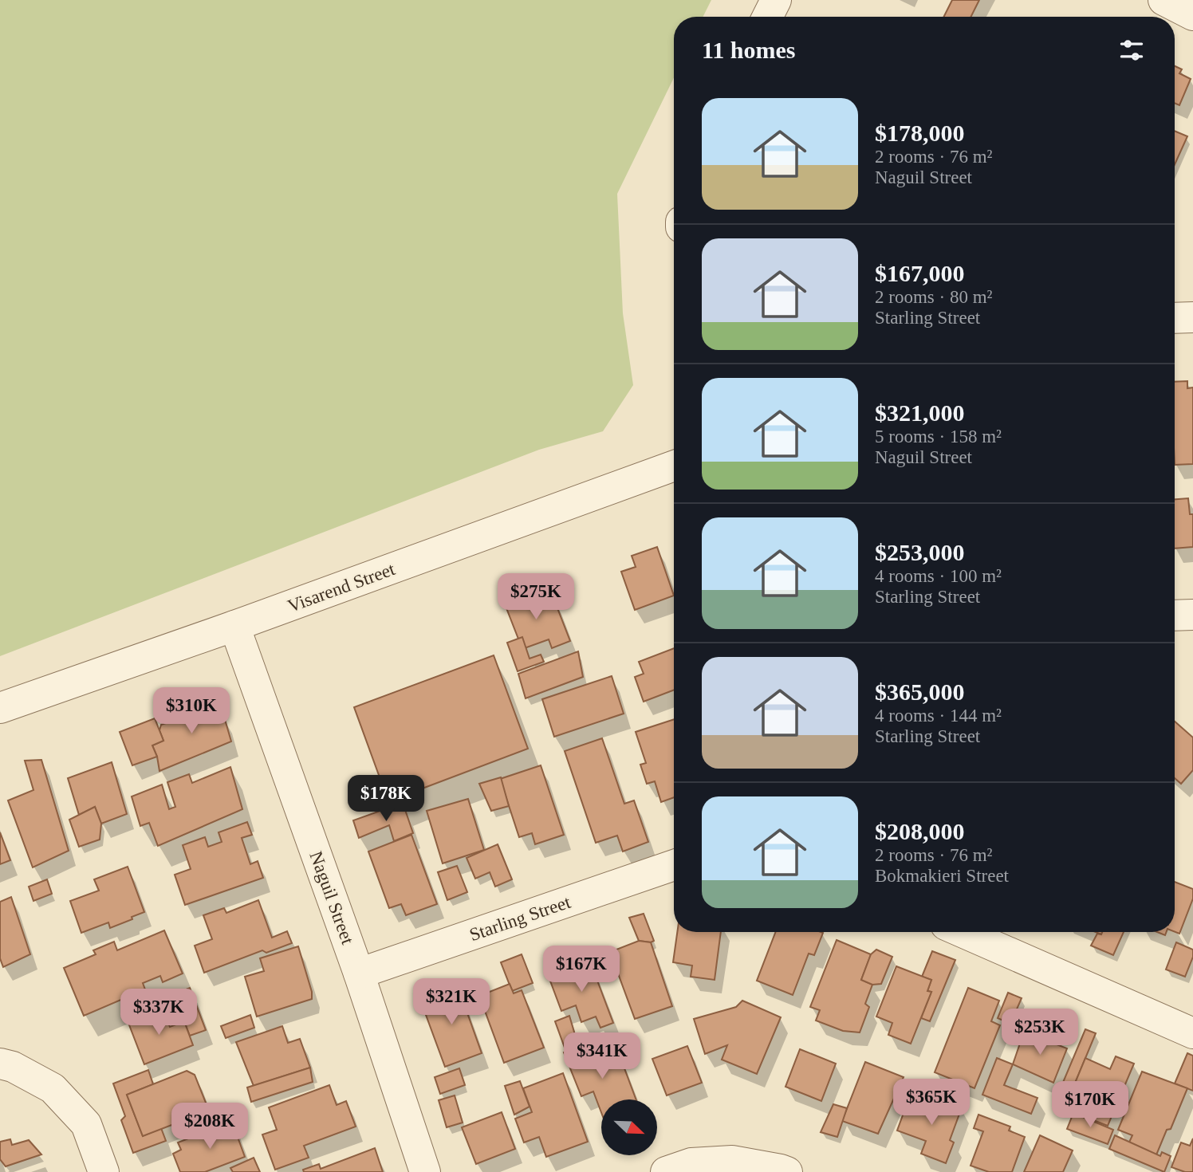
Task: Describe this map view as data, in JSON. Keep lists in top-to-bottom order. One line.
{"streets":{"street":["Visarend Street","Naguil Street","Starling Street"]},"crossings":[["Visarend Street","Naguil Street"],["Naguil Street","Starling Street"]],"north":"bottom right","page":{"heading":"11 homes","list":[{"name":"$178,000","note":"2 rooms · 76 m² · Naguil Street"},{"name":"$167,000","note":"2 rooms · 80 m² · Starling Street"},{"name":"$321,000","note":"5 rooms · 158 m² · Naguil Street"},{"name":"$253,000","note":"4 rooms · 100 m² · Starling Street"},{"name":"$365,000","note":"4 rooms · 144 m² · Starling Street"},{"name":"$208,000","note":"2 rooms · 76 m² · Bokmakieri Street"}],"price":["$275K","$310K","$178K","$167K","$321K","$337K","$253K","$341K","$365K","$170K","$208K"]}}
